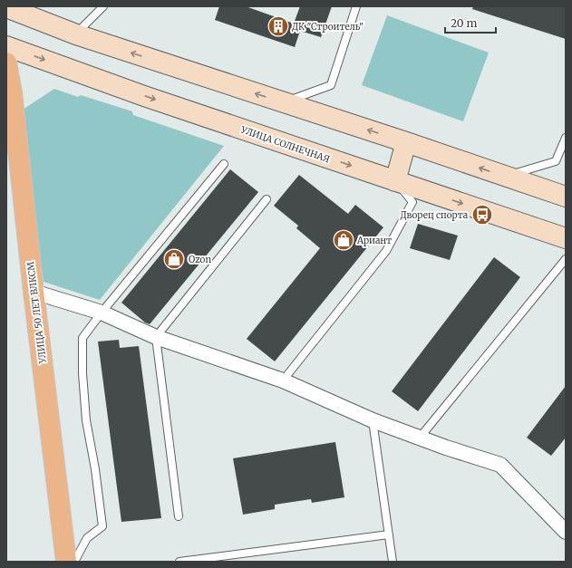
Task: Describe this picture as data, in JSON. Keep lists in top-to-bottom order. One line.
{"streets":{"main road":["УЛИЦА СОЛНЕЧНАЯ","УЛИЦА 50 ЛЕТ ВЛКСМ"]},"places":{"building":["ДК \"Строитель\""],"bus stop":["Дворец спорта"],"shop":["Ариант","Ozon"]},"scale_bar":"20 m"}
